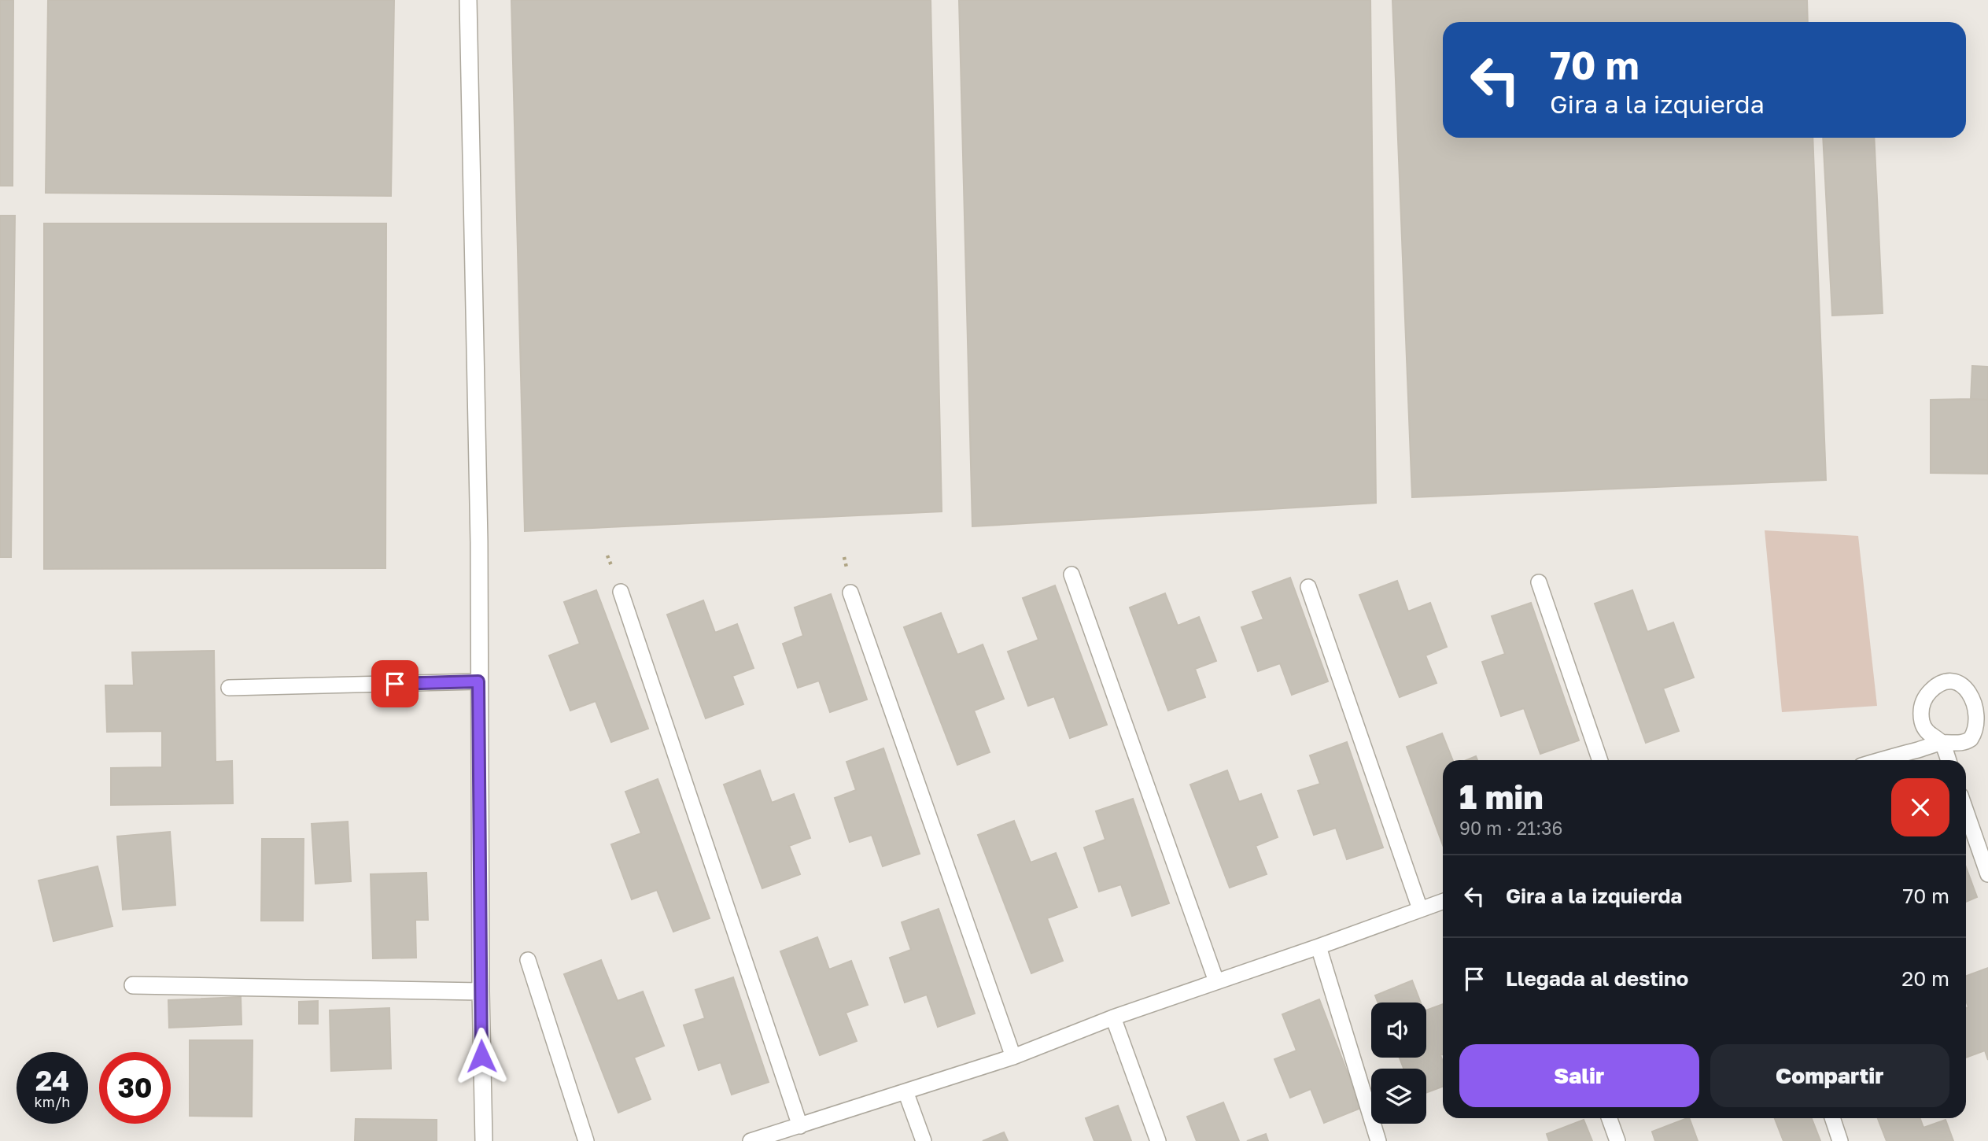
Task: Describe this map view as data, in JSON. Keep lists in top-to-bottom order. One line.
{"page":{"turn":["70 m","Gira a la izquierda"],"heading":["1 min","90 m · 21:36"],"list":[{"name":"Gira a la izquierda","value":"70 m"},{"name":"Llegada al destino","value":"20 m"}],"buttons":["Salir","Compartir"],"speed":"24 km/h","limit":"30"}}
